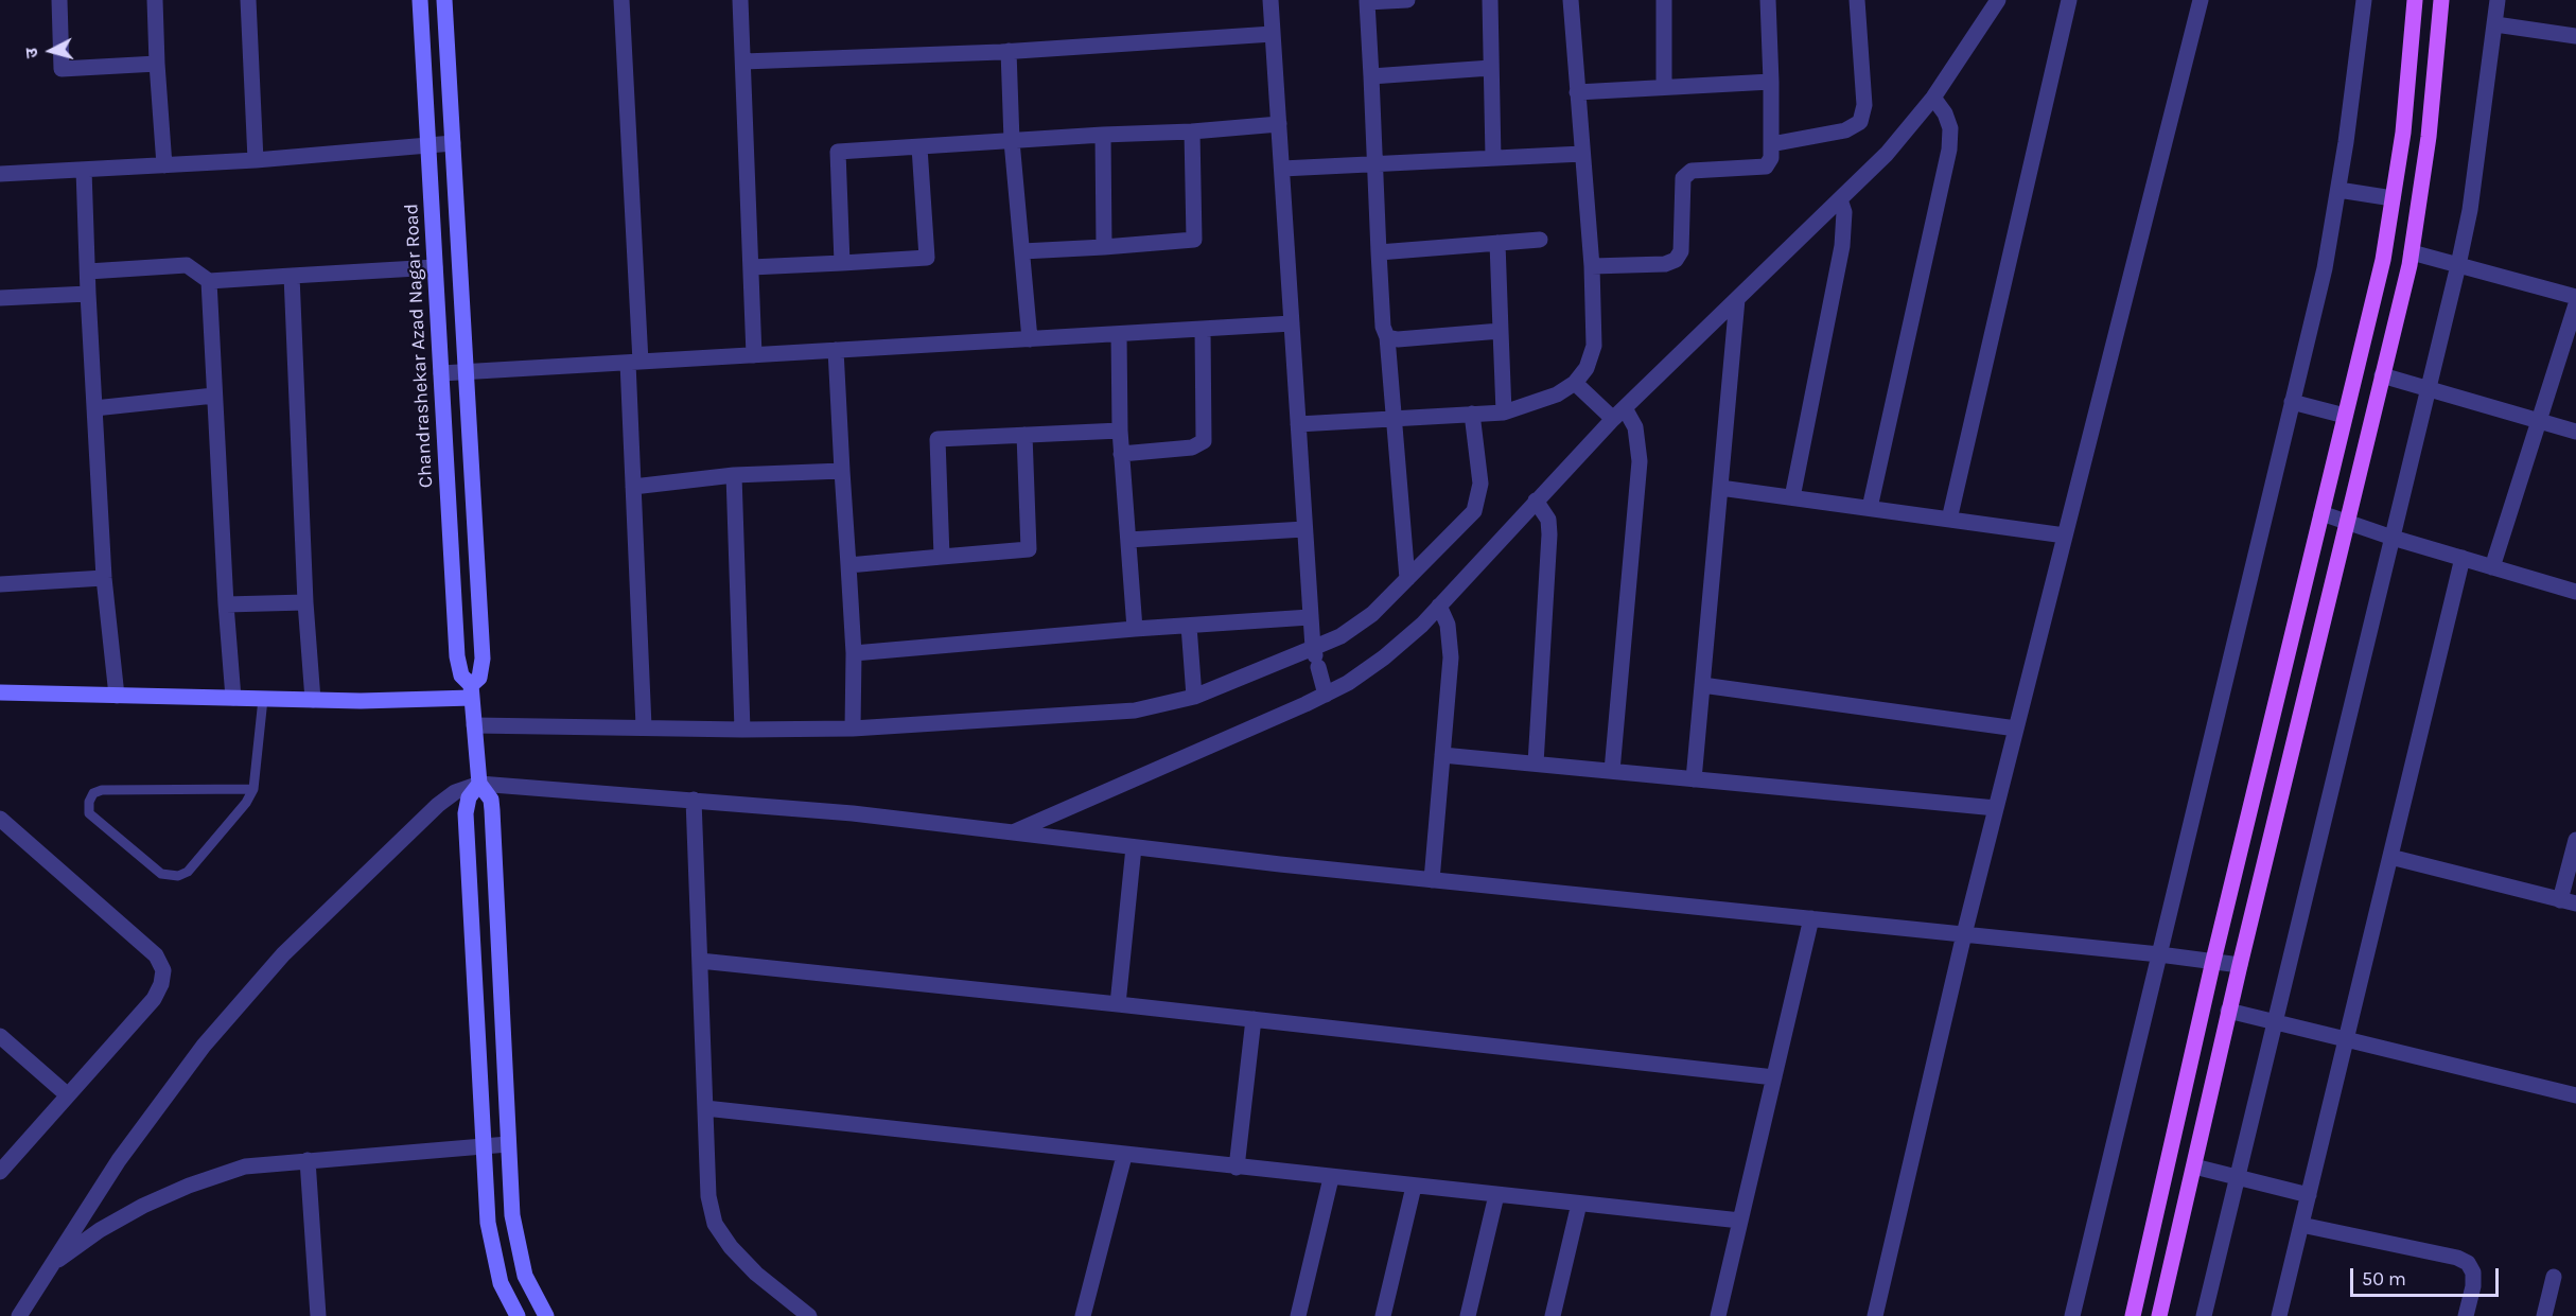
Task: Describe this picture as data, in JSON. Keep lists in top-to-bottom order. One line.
{"streets":{"street":["Chandrashekar Azad Nagar Road"]},"scale_bar":"50 m","north":"left"}
